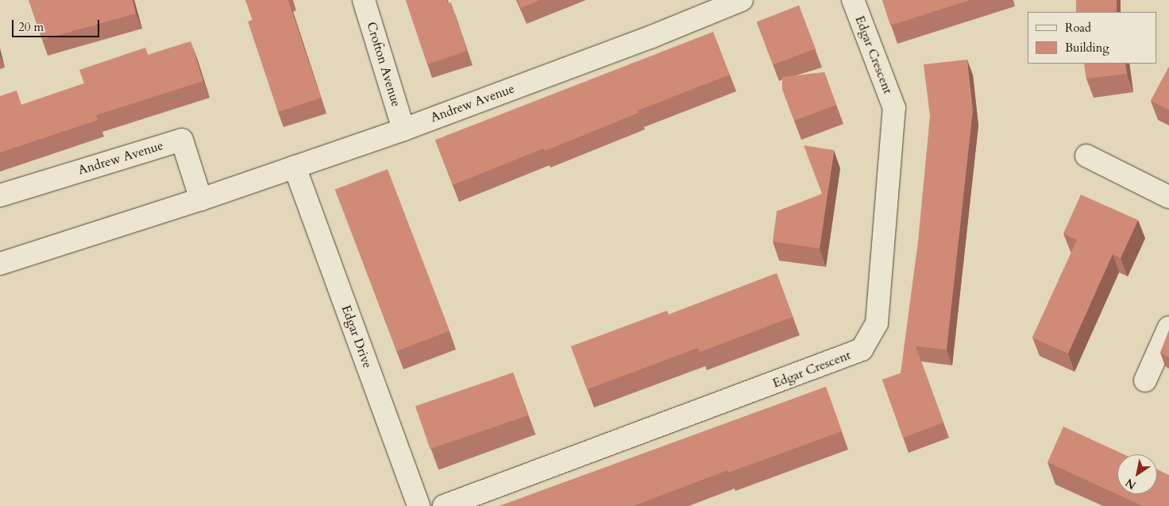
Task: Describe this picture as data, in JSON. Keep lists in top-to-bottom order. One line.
{"streets":{"street":["Edgar Crescent","Crofton Avenue","Andrew Avenue","Edgar Drive"]},"crossings":[["Crofton Avenue","Andrew Avenue"],["Andrew Avenue","Edgar Drive"]],"legend":["Road","Building"],"scale_bar":"20 m","north":"bottom left"}
